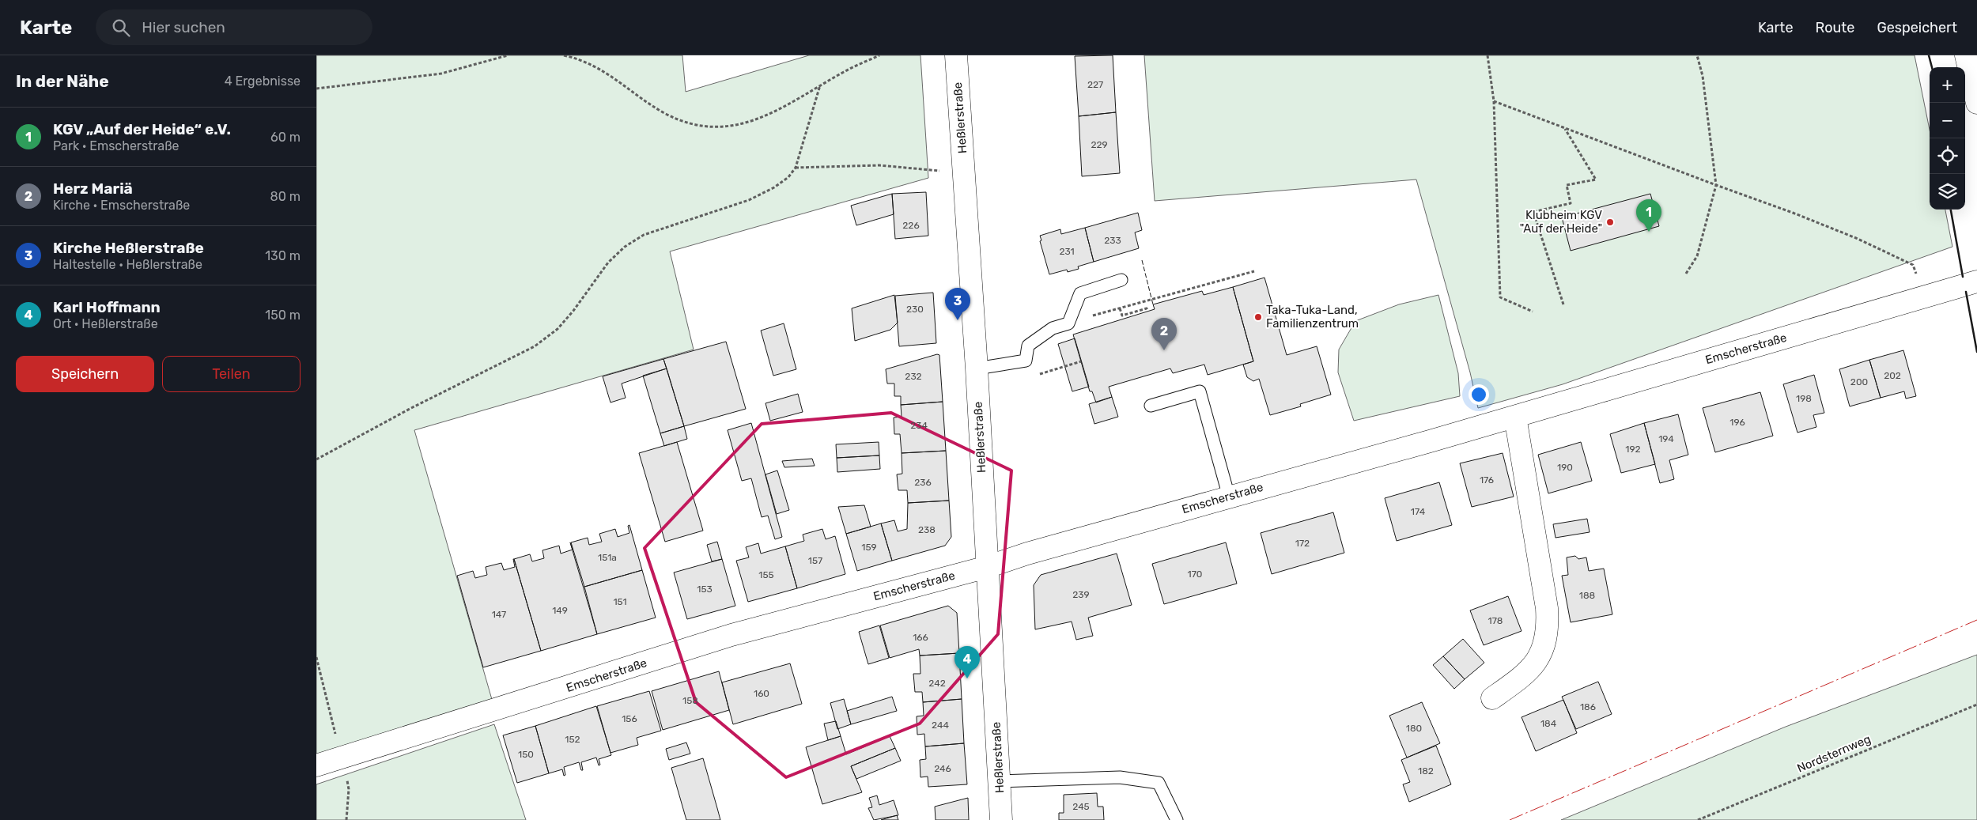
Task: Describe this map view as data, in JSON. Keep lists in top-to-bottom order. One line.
{"streets":{"main road":["Heßlerstraße","Emscherstraße"],"path":["Nordsternweg"]},"crossings":[["Heßlerstraße","Emscherstraße"]],"places":["Klubheim KGV \"Auf der Heide\"","Taka-Tuka-Land, Familienzentrum"],"house_numbers":["227","229","226","233","231","230","202","232","200","198","196","234","194","192","190","176","236","174","238","172","159","151a","157","170","155","153","239","188","151","149","147","178","166","242","160","158","186","156","184","244","180","152","150","246","182","245"],"page":{"header":"Karte","search":"Hier suchen","nav":["Karte","Route","Gespeichert"],"heading":["In der Nähe","4 Ergebnisse"],"map_buttons":["+","−"],"list":[{"mark":"1","name":"KGV „Auf der Heide“ e.V.","note":"Park · Emscherstraße","value":"60 m"},{"mark":"2","name":"Herz Mariä","note":"Kirche · Emscherstraße","value":"80 m"},{"mark":"3","name":"Kirche Heßlerstraße","note":"Haltestelle · Heßlerstraße","value":"130 m"},{"mark":"4","name":"Karl Hoffmann","note":"Ort · Heßlerstraße","value":"150 m"}],"pins":["1","3","2","4"],"buttons":["Speichern","Teilen"]}}
